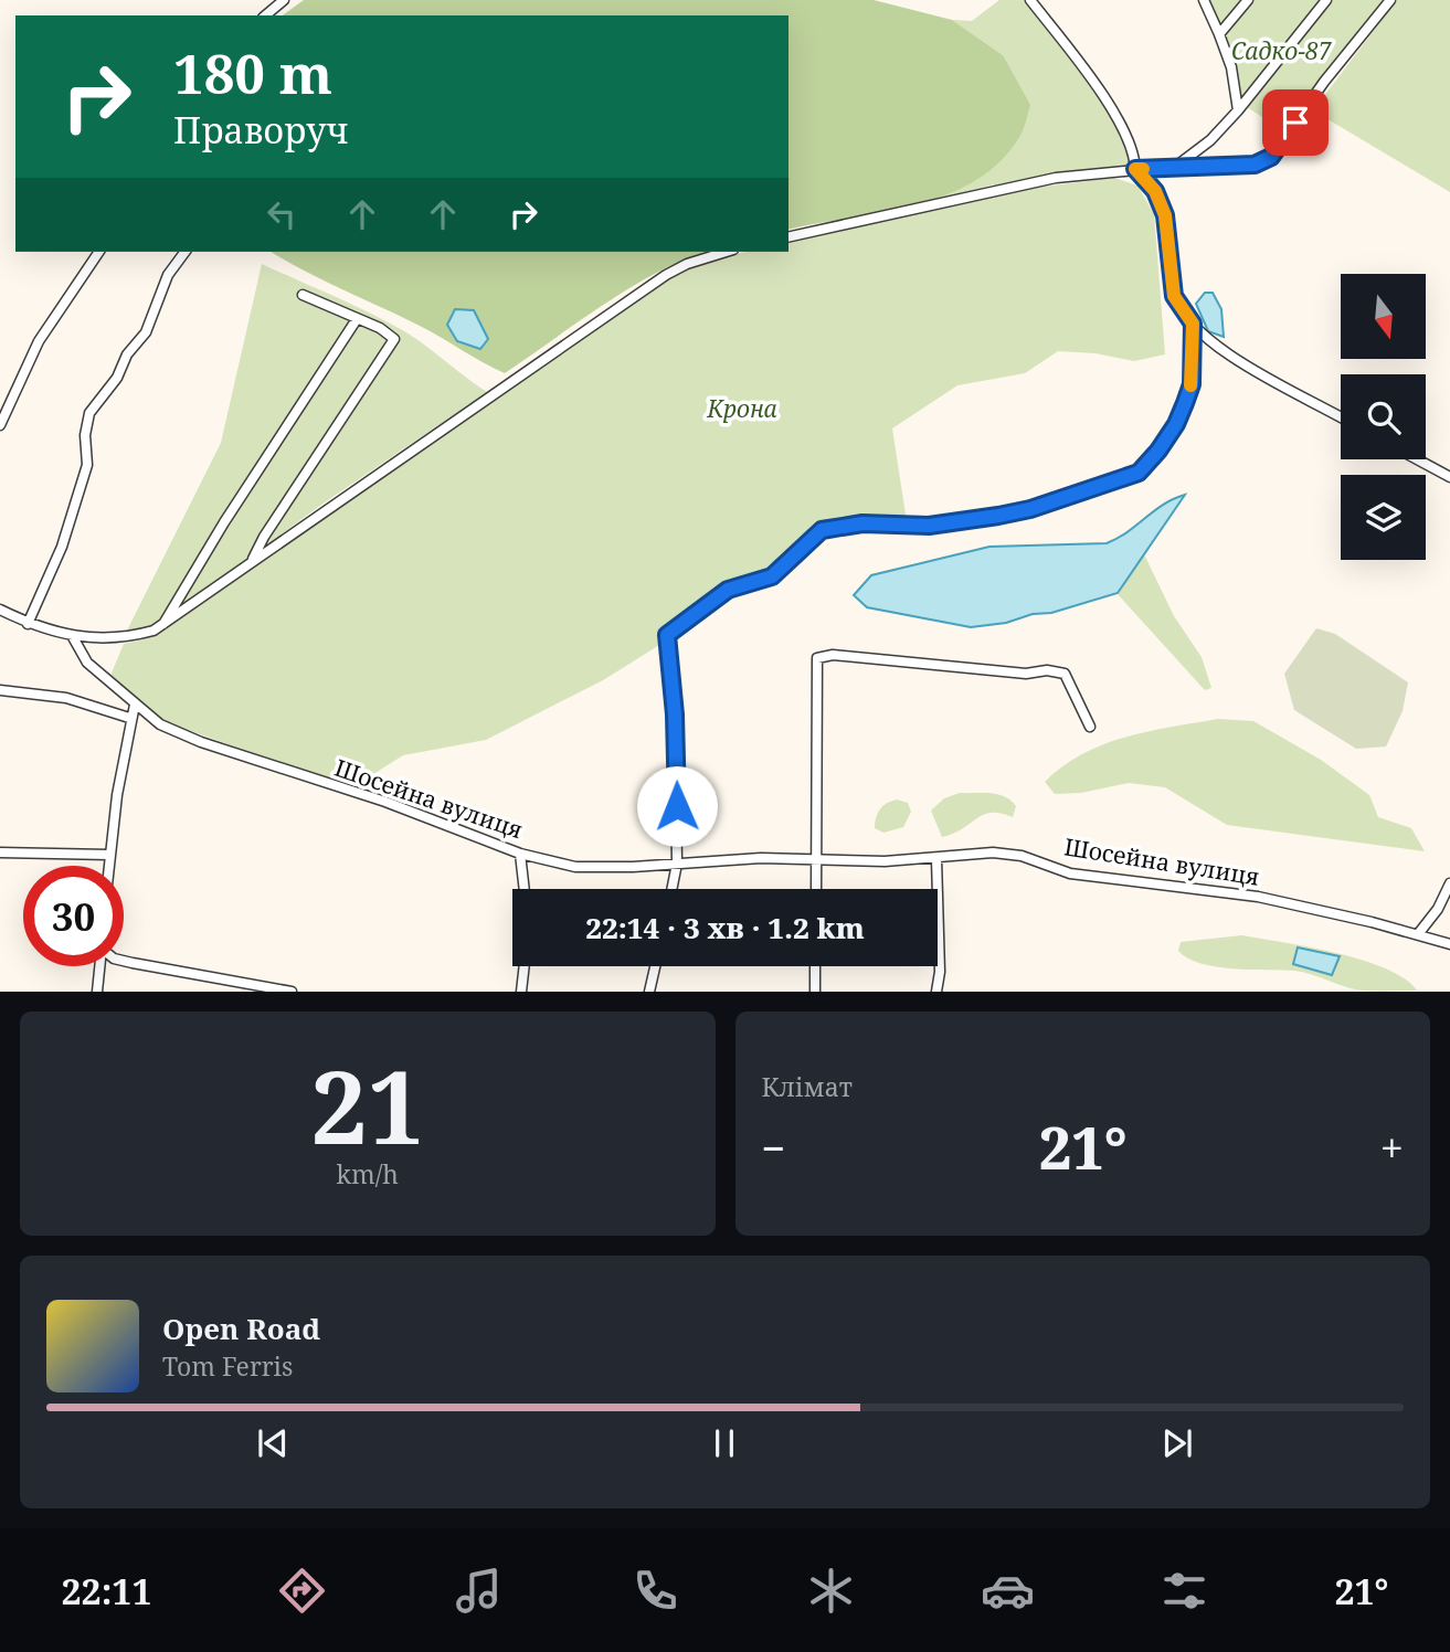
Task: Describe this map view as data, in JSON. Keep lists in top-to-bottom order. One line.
{"streets":{"street":["Шосейна вулиця"]},"parks":["Садко-87","Крона"],"north":"bottom","page":{"turn":["180 m","Праворуч"],"limit":"30","trip":"22:14 · 3 хв · 1.2 km","tile":[["21","km/h"],"Клімат"],"heat":["−","21°","+"],"song":["Open Road","Tom Ferris"],"tabs":["22:11","21°"]}}
